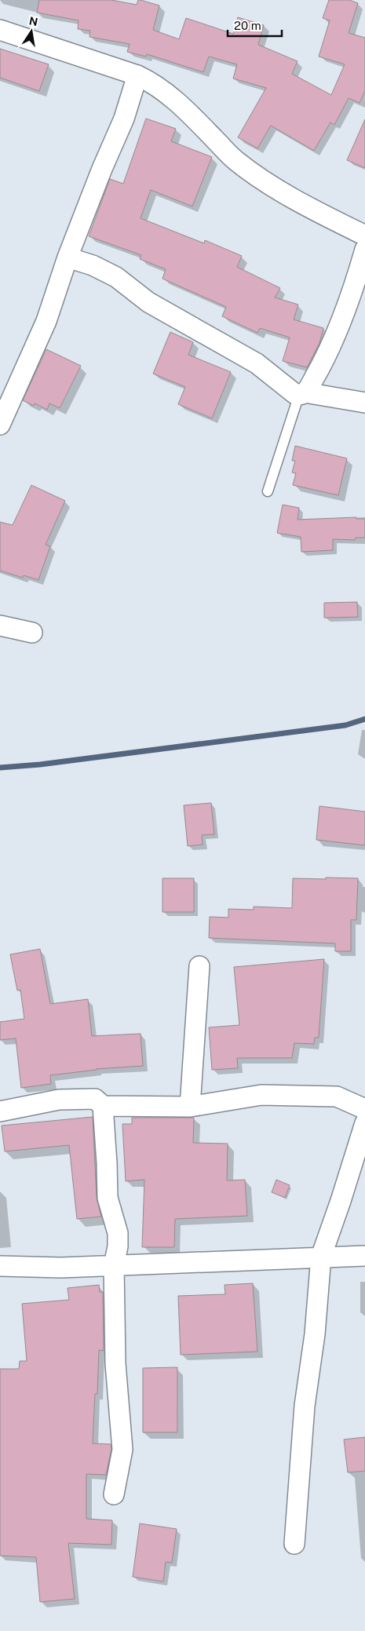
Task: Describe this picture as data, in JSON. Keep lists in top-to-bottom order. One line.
{"scale_bar":"20 m","north":"top"}
